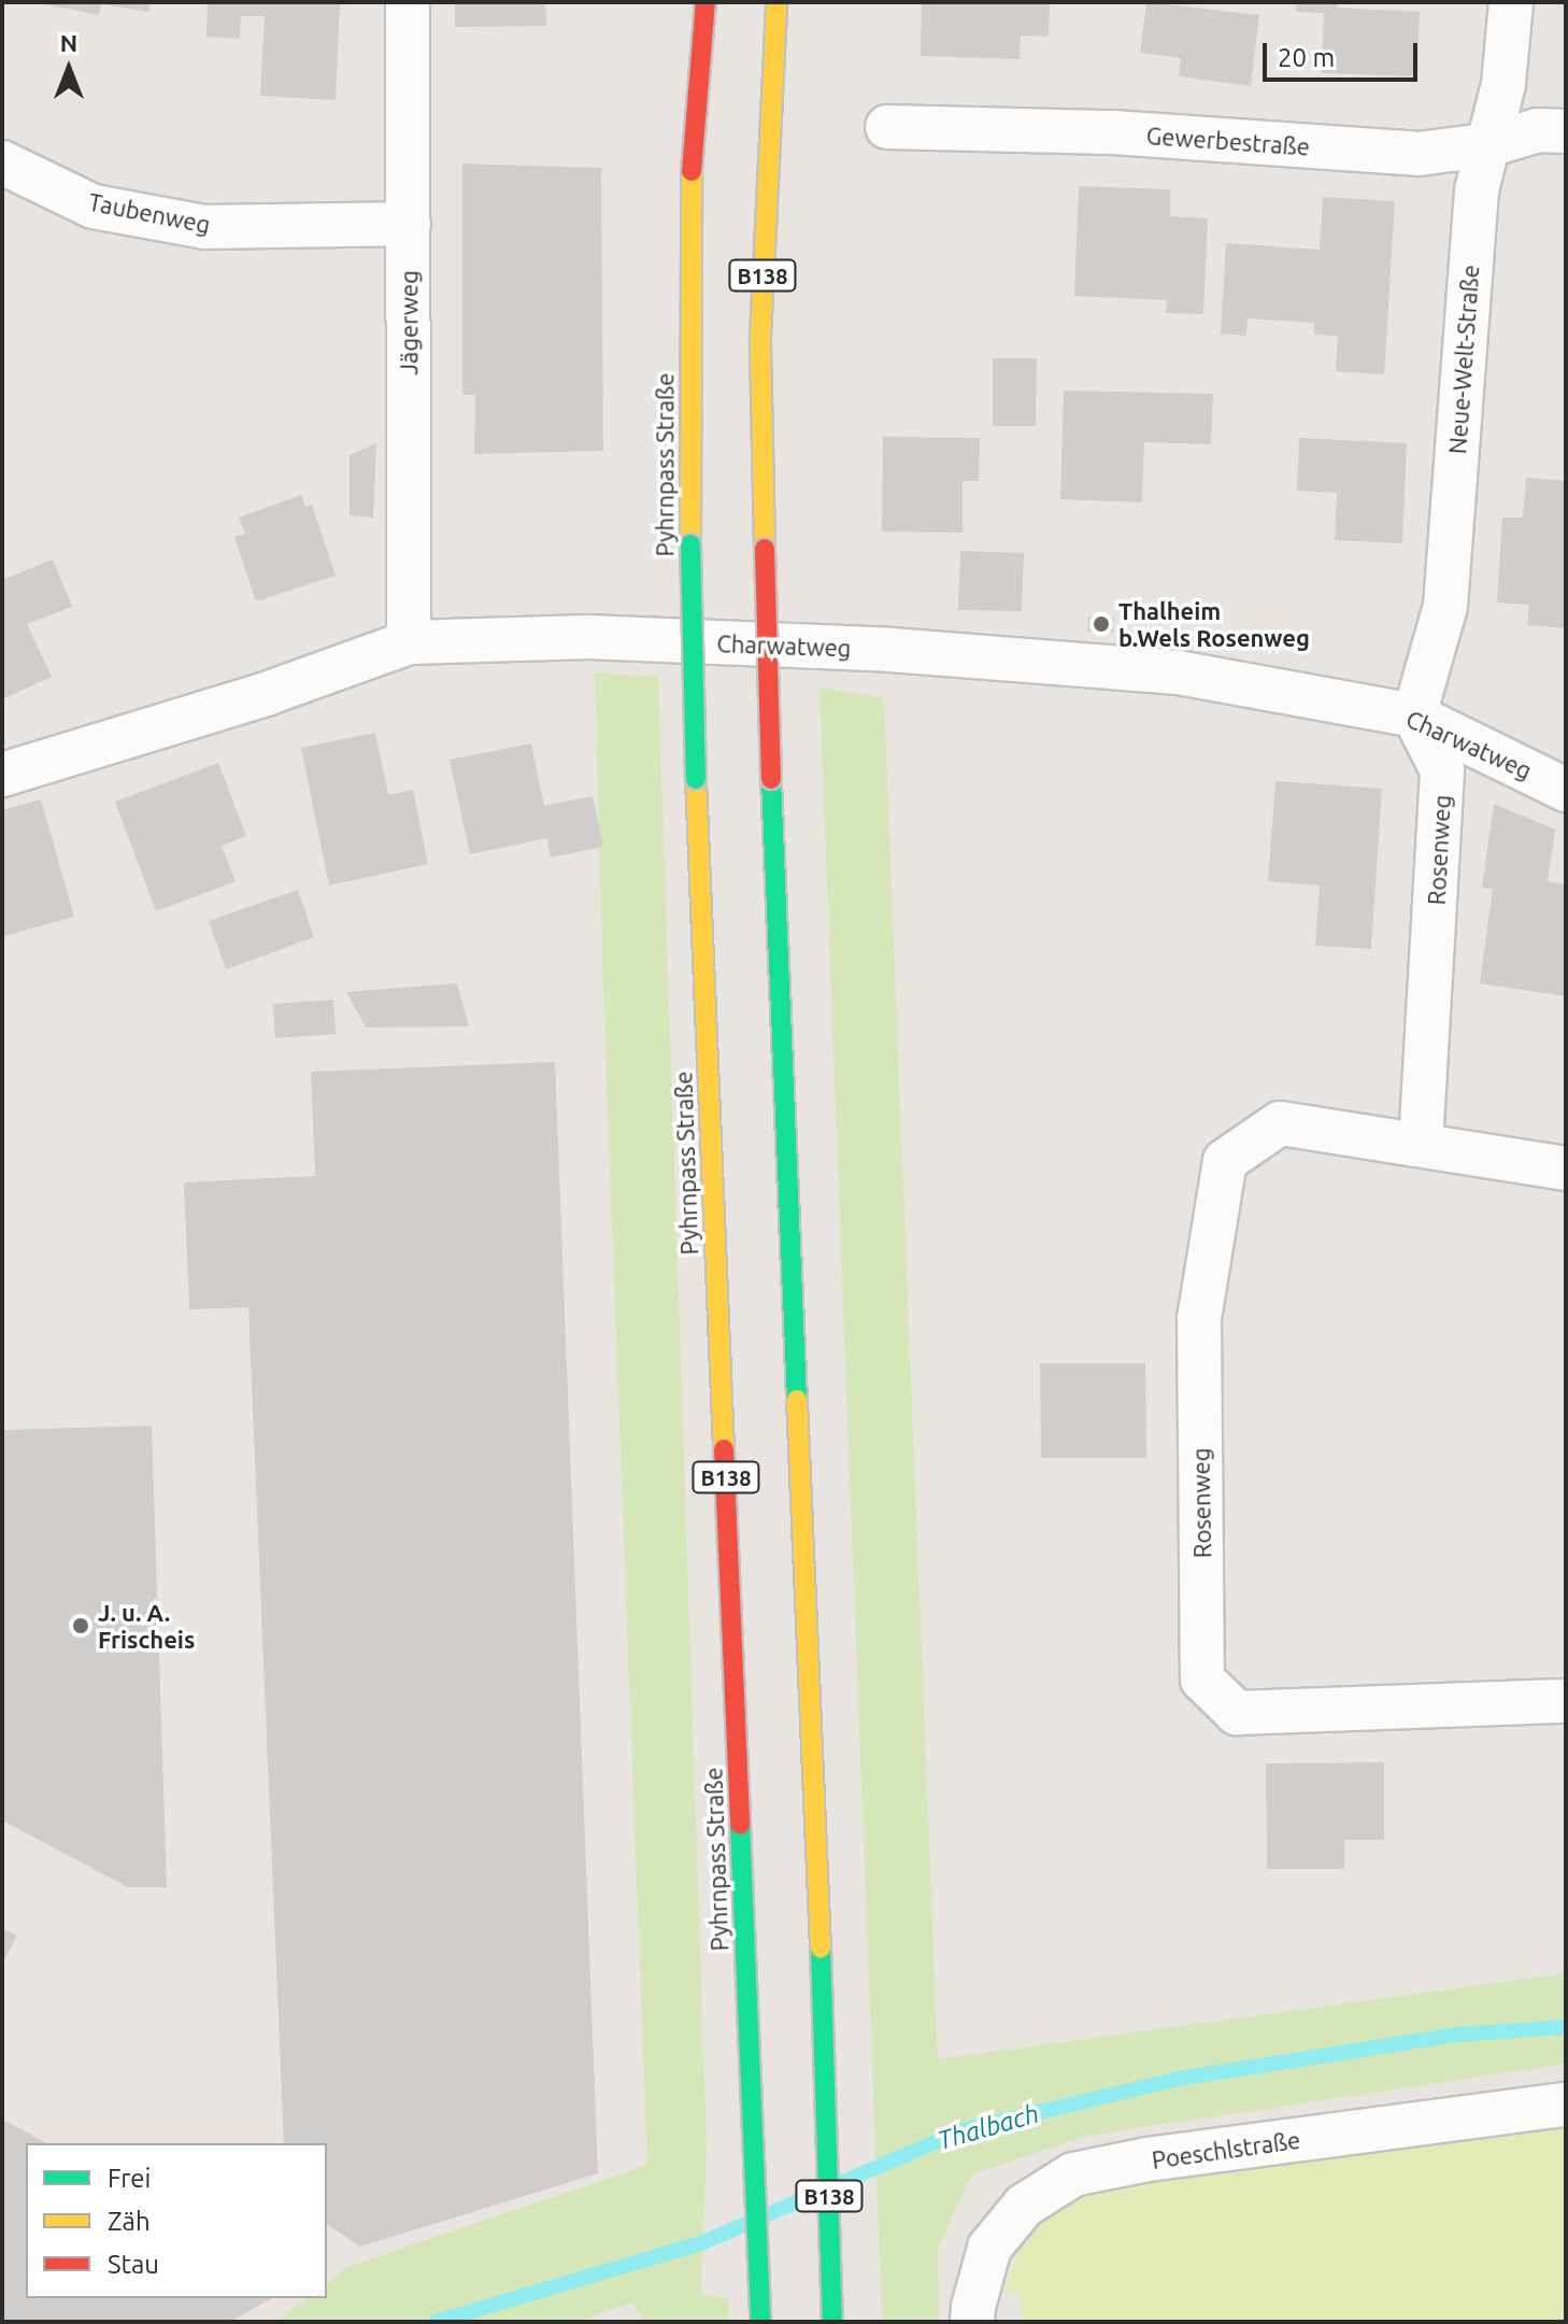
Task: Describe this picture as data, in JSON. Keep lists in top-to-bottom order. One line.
{"streets":{"main road":["B138","Pyhrnpass Straße"],"street":["Gewerbestraße","Taubenweg","Jägerweg","Neue-Welt-Straße","Charwatweg","Rosenweg","Poeschlstraße"]},"crossings":[["Gewerbestraße","Neue-Welt-Straße"],["Taubenweg","Jägerweg"],["Jägerweg","Charwatweg"],["Neue-Welt-Straße","Charwatweg"],["Neue-Welt-Straße","Rosenweg"],["Charwatweg","Rosenweg"]],"water":["Thalbach"],"places":["Thalheim b.Wels Rosenweg","J. u. A. Frischeis"],"legend":["Frei","Zäh","Stau"],"scale_bar":"20 m","north":"top"}
